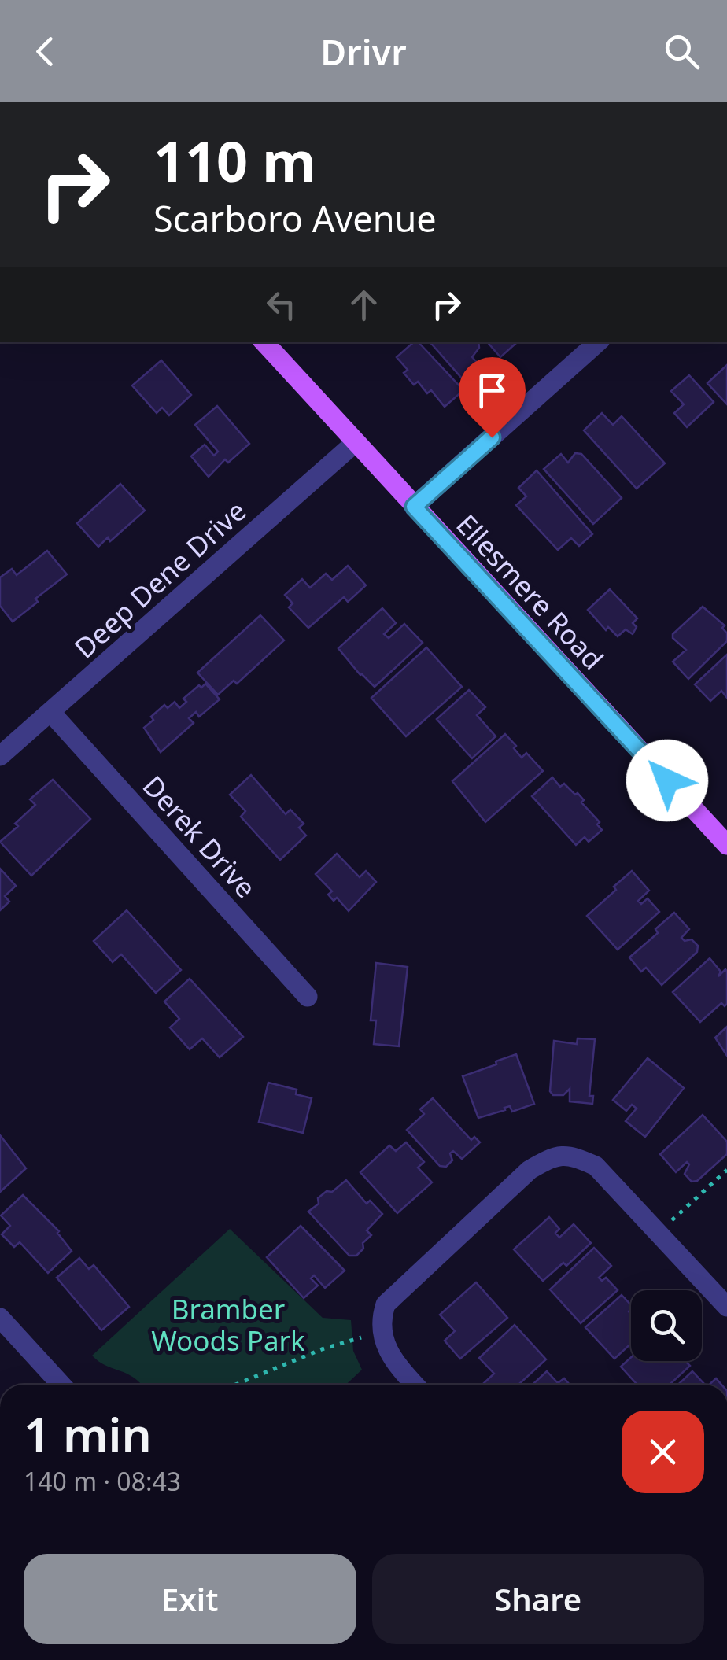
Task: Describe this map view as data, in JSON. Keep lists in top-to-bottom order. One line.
{"streets":{"main road":["Ellesmere Road"],"street":["Deep Dene Drive","Derek Drive"]},"crossings":[["Deep Dene Drive","Ellesmere Road"],["Deep Dene Drive","Derek Drive"]],"parks":["Bramber Woods Park"],"page":{"header":"Drivr","turn":["110 m","Scarboro Avenue"],"heading":["1 min","140 m · 08:43"],"buttons":["Exit","Share"]}}
